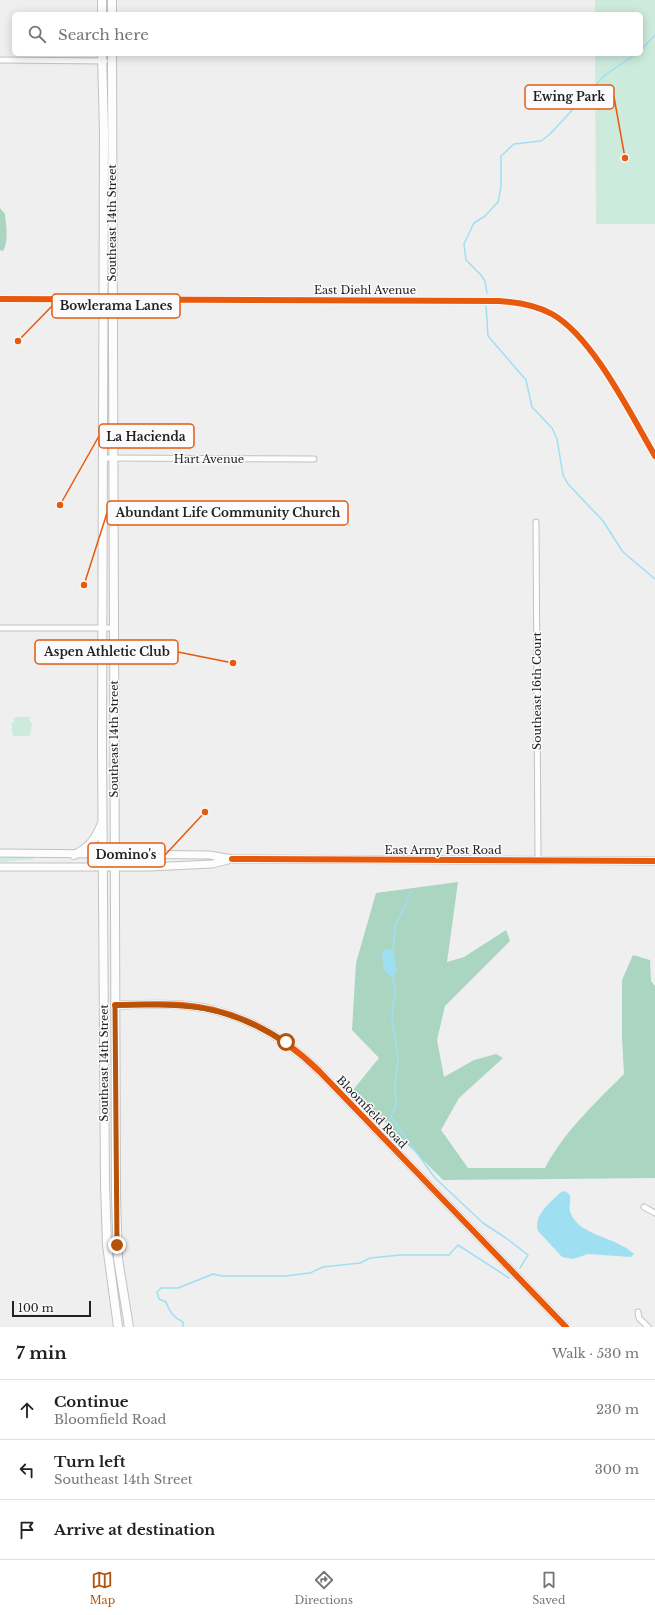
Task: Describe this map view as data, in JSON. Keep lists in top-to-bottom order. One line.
{"streets":{"main road":["Southeast 14th Street","East Army Post Road","Bloomfield Road"],"street":["East Diehl Avenue","Hart Avenue","Southeast 16th Court"]},"crossings":[["Southeast 14th Street","East Diehl Avenue"],["Southeast 14th Street","Hart Avenue"],["Southeast 14th Street","East Army Post Road"],["Southeast 14th Street","Bloomfield Road"],["Southeast 16th Court","East Army Post Road"]],"places":["Ewing Park","Bowlerama Lanes","La Hacienda","Abundant Life Community Church","Aspen Athletic Club","Domino's"],"scale_bar":"100 m","page":{"search":"Search here","scale":"100 m","heading":["7 min","Walk · 530 m"],"list":[["Continue","Bloomfield Road","230 m"],["Turn left","Southeast 14th Street","300 m"],"Arrive at destination"],"nav":["Map","Directions","Saved"]}}
